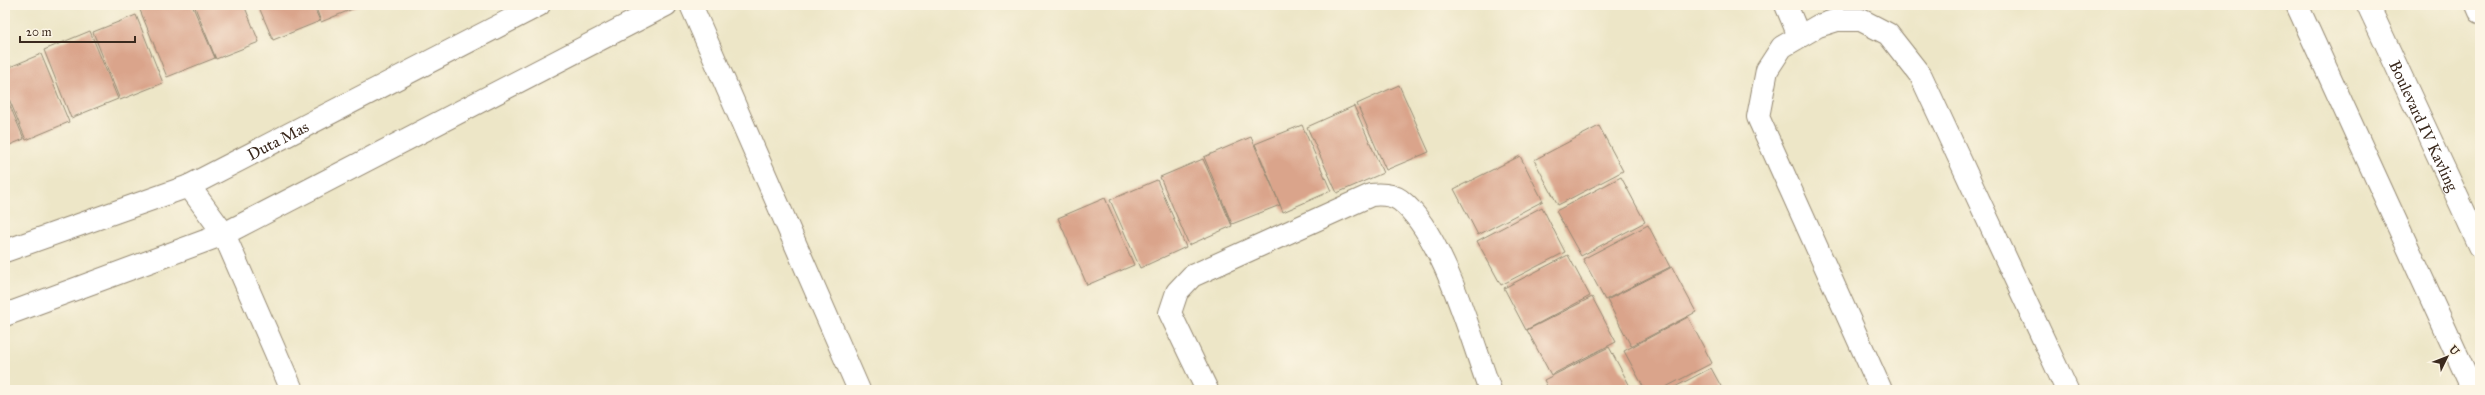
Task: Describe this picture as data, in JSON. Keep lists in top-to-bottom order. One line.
{"streets":{"street":["Boulevard IV Kavling","Duta Mas"]},"scale_bar":"20 m","north":"top right"}
